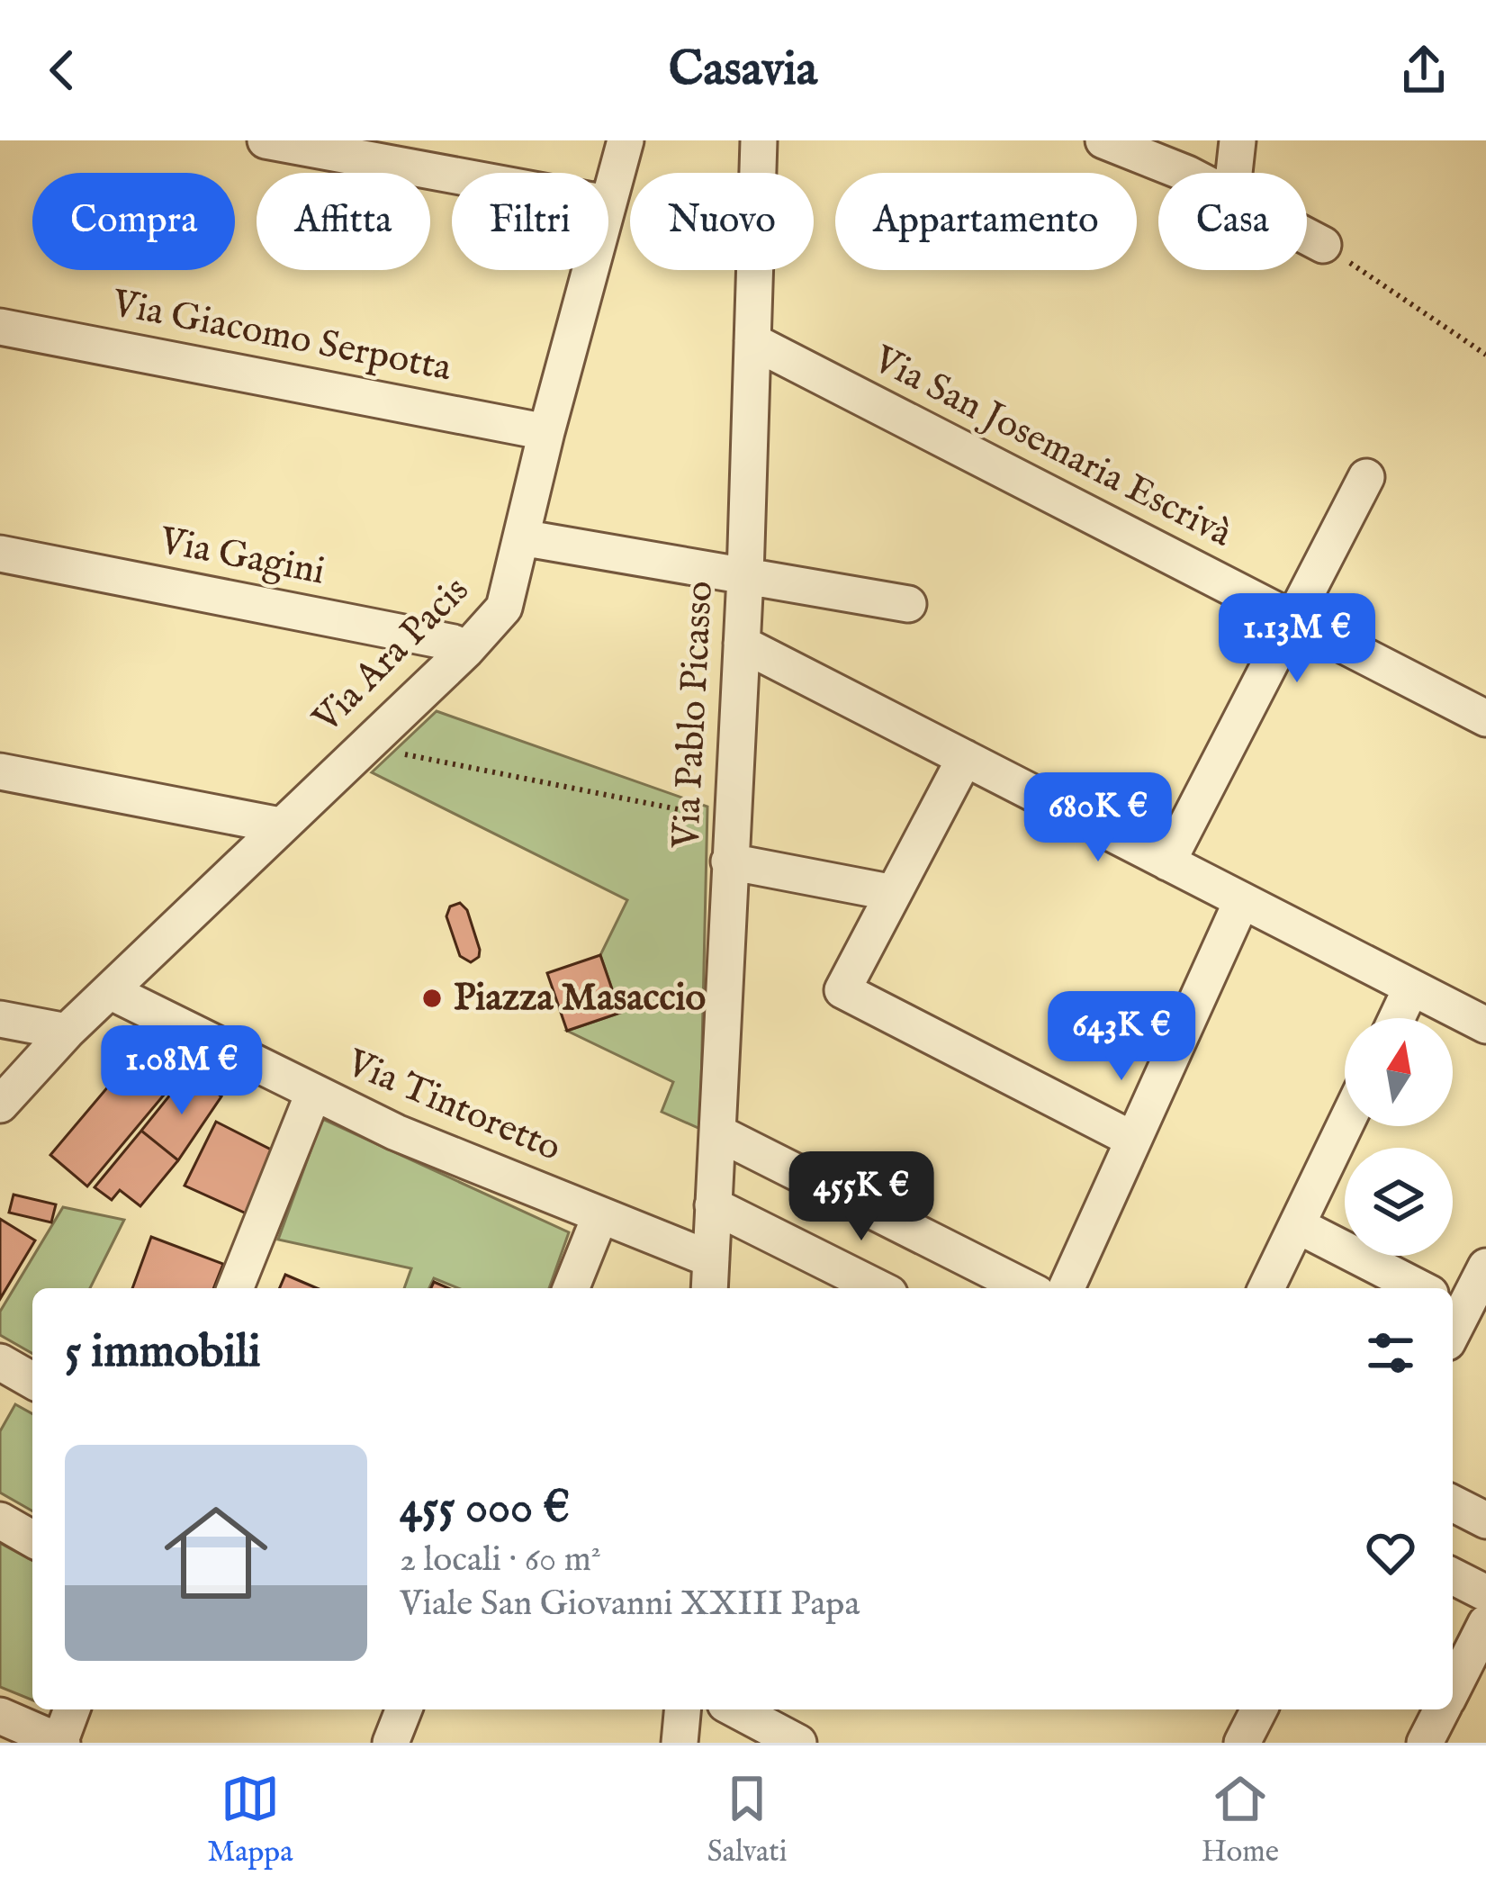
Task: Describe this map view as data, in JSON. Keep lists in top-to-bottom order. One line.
{"streets":{"street":["Via Giacomo Serpotta","Via San Josemaria Escrivà","Via Gagini","Via Ara Pacis","Via Pablo Picasso","Via Tintoretto"]},"crossings":[["Via Giacomo Serpotta","Via Ara Pacis"],["Via San Josemaria Escrivà","Via Pablo Picasso"],["Via Gagini","Via Ara Pacis"],["Via Ara Pacis","Via Tintoretto"],["Via Pablo Picasso","Via Tintoretto"]],"places":["Piazza Masaccio"],"north":"top","page":{"header":"Casavia","chip":["Compra","Affitta","Filtri","Nuovo","Appartamento","Casa"],"price":["1.13M €","680K €","643K €","1.08M €","455K €"],"heading":"5 immobili","list":[{"name":"455 000 €","note":"2 locali · 60 m² · Viale San Giovanni XXIII Papa"}],"tabs":["Mappa","Salvati","Home"]}}
